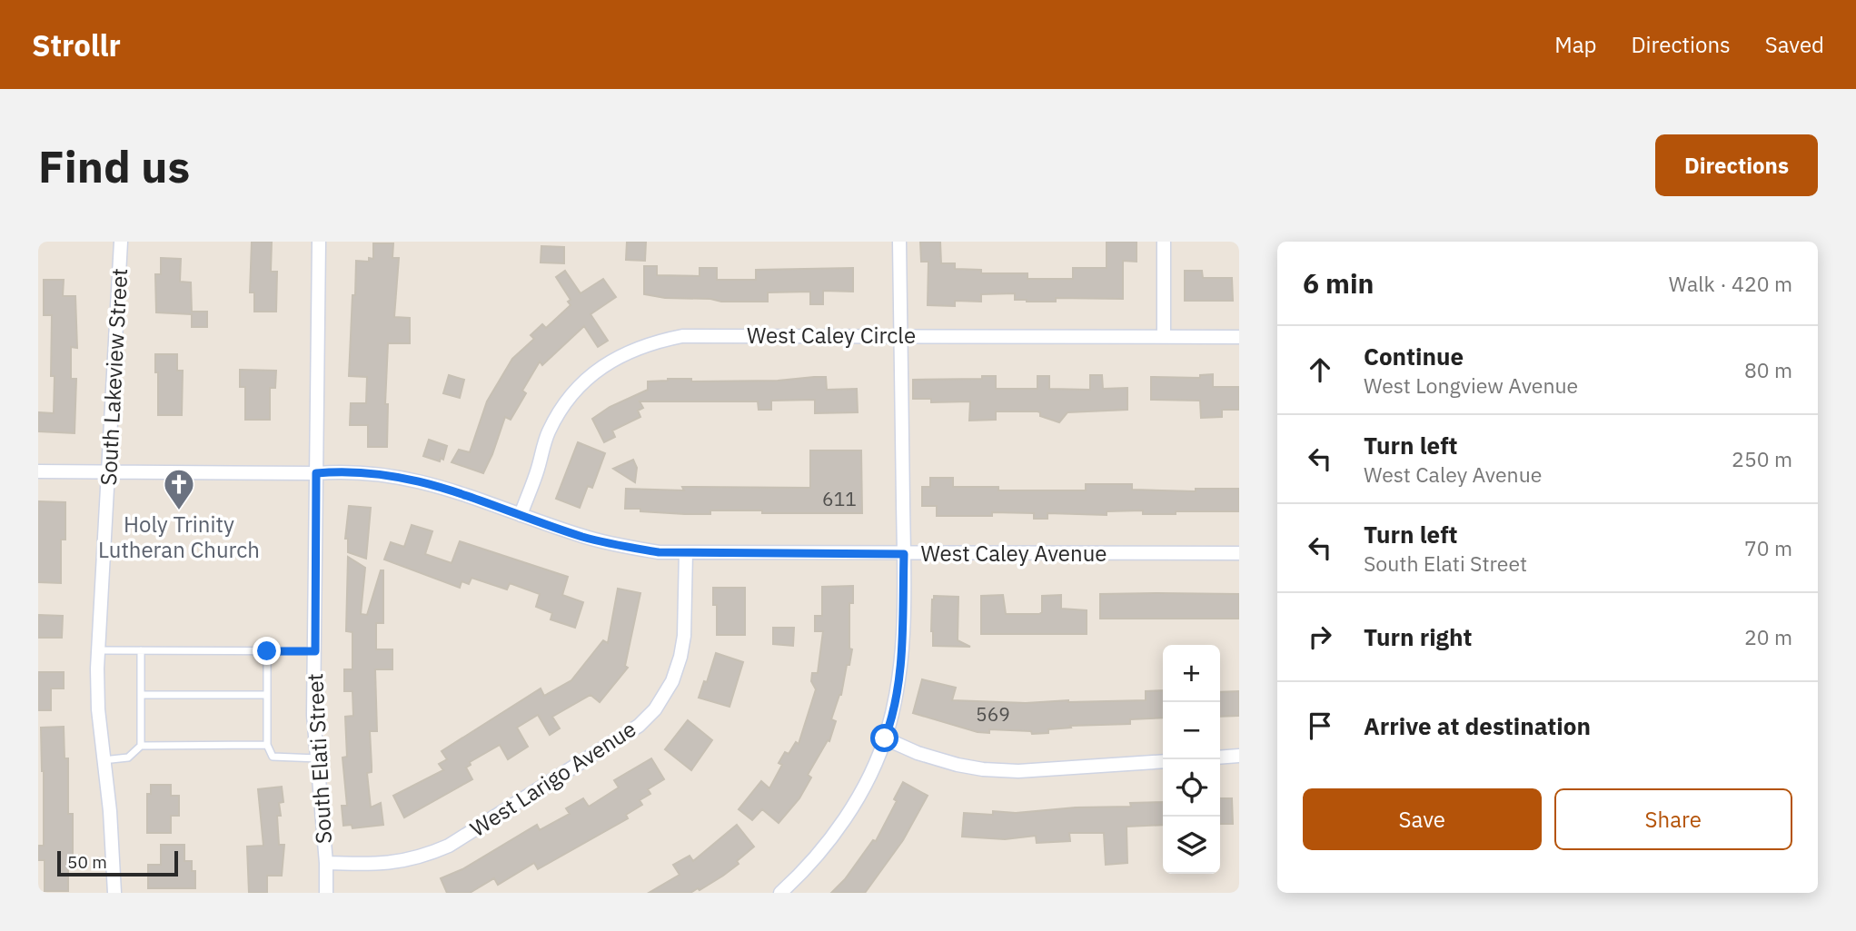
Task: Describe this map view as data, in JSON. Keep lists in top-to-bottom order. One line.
{"streets":{"street":["West Caley Circle","South Lakeview Street","West Caley Avenue","South Elati Street","West Larigo Avenue"]},"crossings":[["West Caley Circle","West Caley Avenue"],["South Lakeview Street","West Caley Avenue"],["West Caley Avenue","South Elati Street"],["West Caley Avenue","West Larigo Avenue"],["South Elati Street","West Larigo Avenue"]],"places":{"church":["Holy Trinity Lutheran Church"]},"house_numbers":["611","569"],"scale_bar":"50 m","page":{"header":"Strollr","nav":["Map","Directions","Saved"],"buttons":["Directions",["Save","Share"]],"title":"Find us","heading":["6 min","Walk · 420 m"],"list":[["Continue","West Longview Avenue","80 m"],["Turn left","West Caley Avenue","250 m"],["Turn left","South Elati Street","70 m"],["Turn right","20 m"],"Arrive at destination"],"map_buttons":["+","−"],"scale":"50 m"}}
